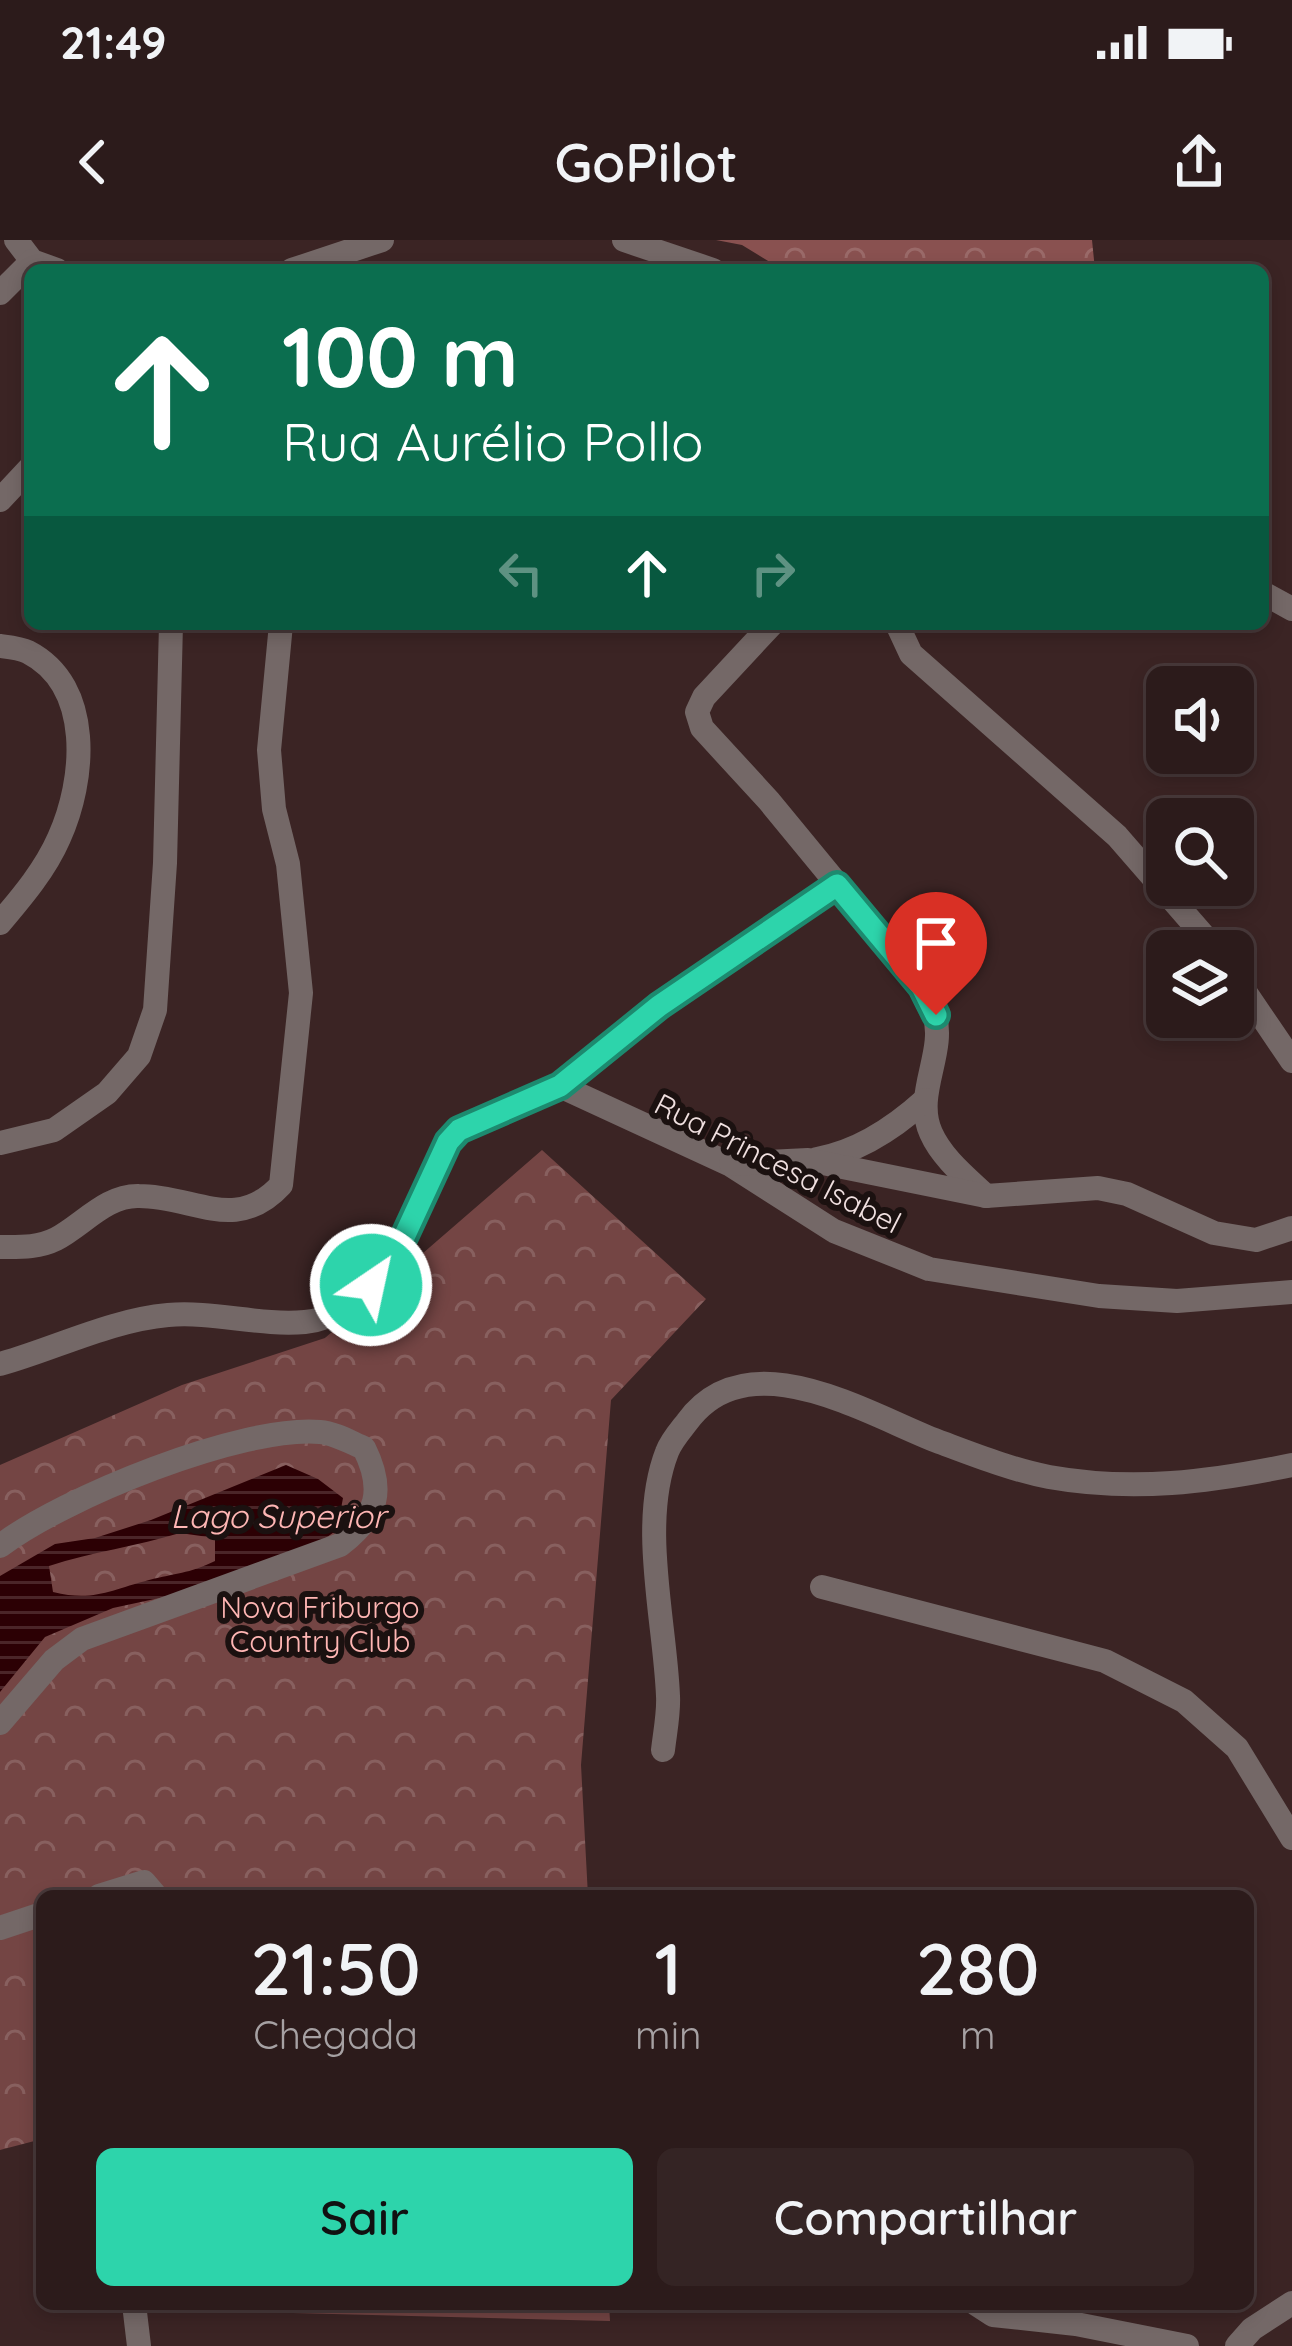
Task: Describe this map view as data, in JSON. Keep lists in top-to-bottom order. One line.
{"streets":{"street":["Rua Princesa Isabel"]},"water":["Lago Superior"],"parks":["Nova Friburgo Country Club"],"page":{"status":"21:49","header":"GoPilot","turn":["100 m","Rua Aurélio Pollo"],"eta":["21:50","Chegada","1","min","280","m"],"buttons":["Sair","Compartilhar"]}}
